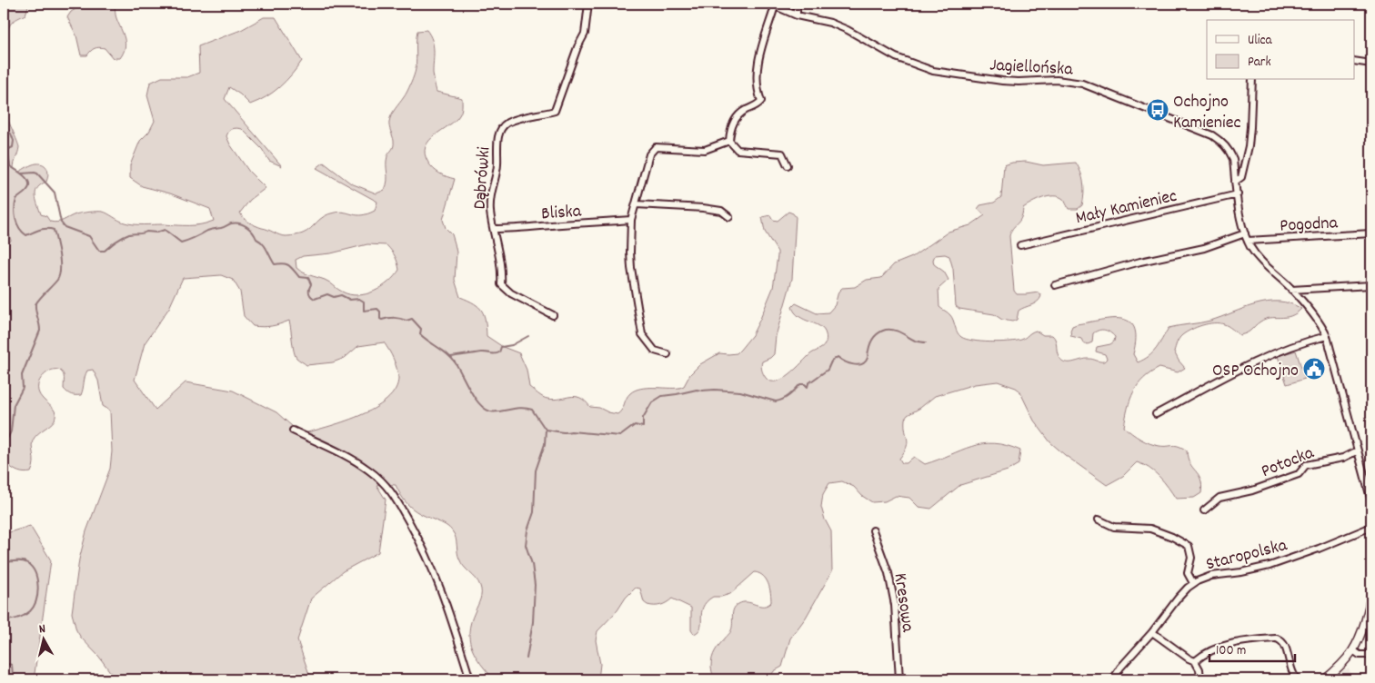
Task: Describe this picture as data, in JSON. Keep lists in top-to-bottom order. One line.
{"streets":{"street":["Jagiellońska","Dąbrówki","Mały Kamieniec","Bliska","Pogodna","Potocka","Staropolska","Kresowa"]},"crossings":[["Jagiellońska","Mały Kamieniec"],["Jagiellońska","Pogodna"],["Jagiellońska","Potocka"],["Dąbrówki","Bliska"]],"places":{"bus stop":["Ochojno Kamieniec"],"public building":["OSP Ochojno"]},"legend":["Ulica","Park"],"scale_bar":"100 m","north":"top"}
